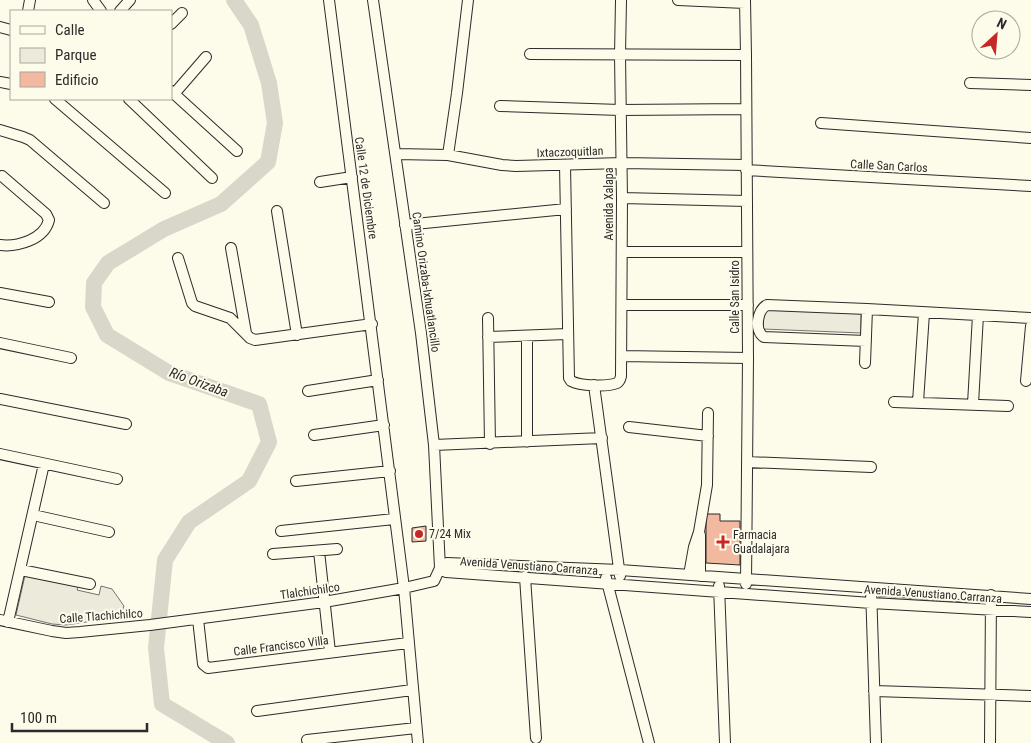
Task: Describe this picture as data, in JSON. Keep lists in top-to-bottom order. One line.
{"streets":{"street":["Ixtaczoquitlan","Calle San Carlos","Calle 12 de Diciembre","Avenida Xalapa","Camino Orizaba-Ixhuatlancillo","Calle San Isidro","Avenida Venustiano Carranza","Tlalchichilco","Calle Tlachichilco","Calle Francisco Villa"]},"crossings":[["Ixtaczoquitlan","Calle San Carlos"],["Ixtaczoquitlan","Avenida Xalapa"],["Ixtaczoquitlan","Camino Orizaba-Ixhuatlancillo"],["Ixtaczoquitlan","Calle San Isidro"],["Calle San Carlos","Calle San Isidro"],["Calle 12 de Diciembre","Tlalchichilco"],["Calle 12 de Diciembre","Calle Francisco Villa"],["Camino Orizaba-Ixhuatlancillo","Avenida Venustiano Carranza"],["Camino Orizaba-Ixhuatlancillo","Tlalchichilco"],["Calle San Isidro","Avenida Venustiano Carranza"],["Avenida Venustiano Carranza","Tlalchichilco"],["Tlalchichilco","Calle Tlachichilco"],["Tlalchichilco","Calle Francisco Villa"]],"water":["Río Orizaba"],"places":{"other":["7/24 Mix"],"health":["Farmacia Guadalajara"]},"legend":["Calle","Parque","Edificio"],"scale_bar":"100 m","north":"top right"}
